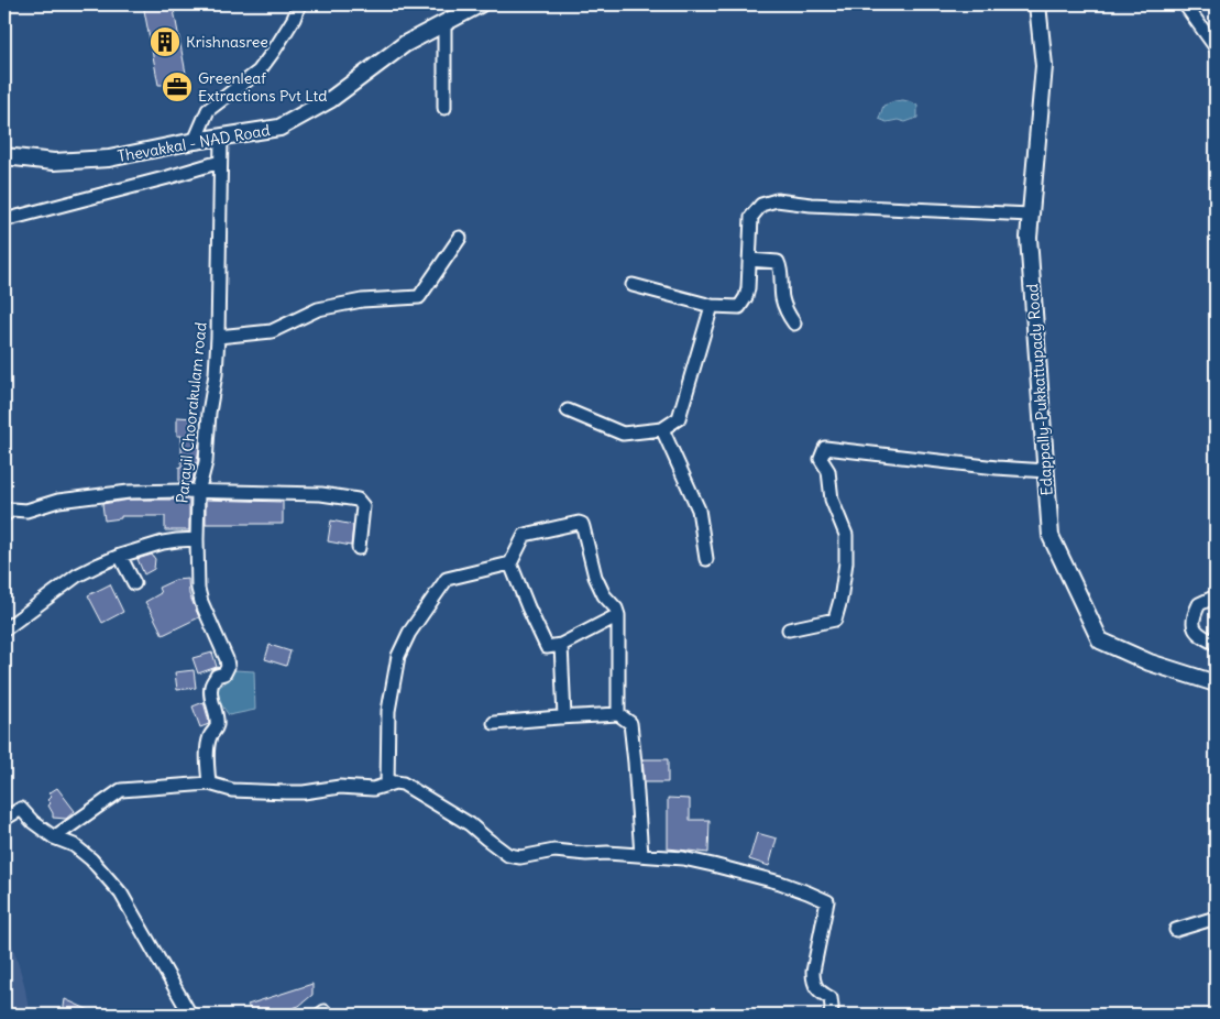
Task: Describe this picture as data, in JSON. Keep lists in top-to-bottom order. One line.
{"streets":{"main road":["Thevakkal - NAD Road","Edappally-Pukkattupady Road"],"street":["Parayil Choorakulam road"]},"crossings":[["Thevakkal - NAD Road","Parayil Choorakulam road"]],"places":{"building":["Krishnasree"],"office":["Greenleaf Extractions Pvt Ltd"]}}
